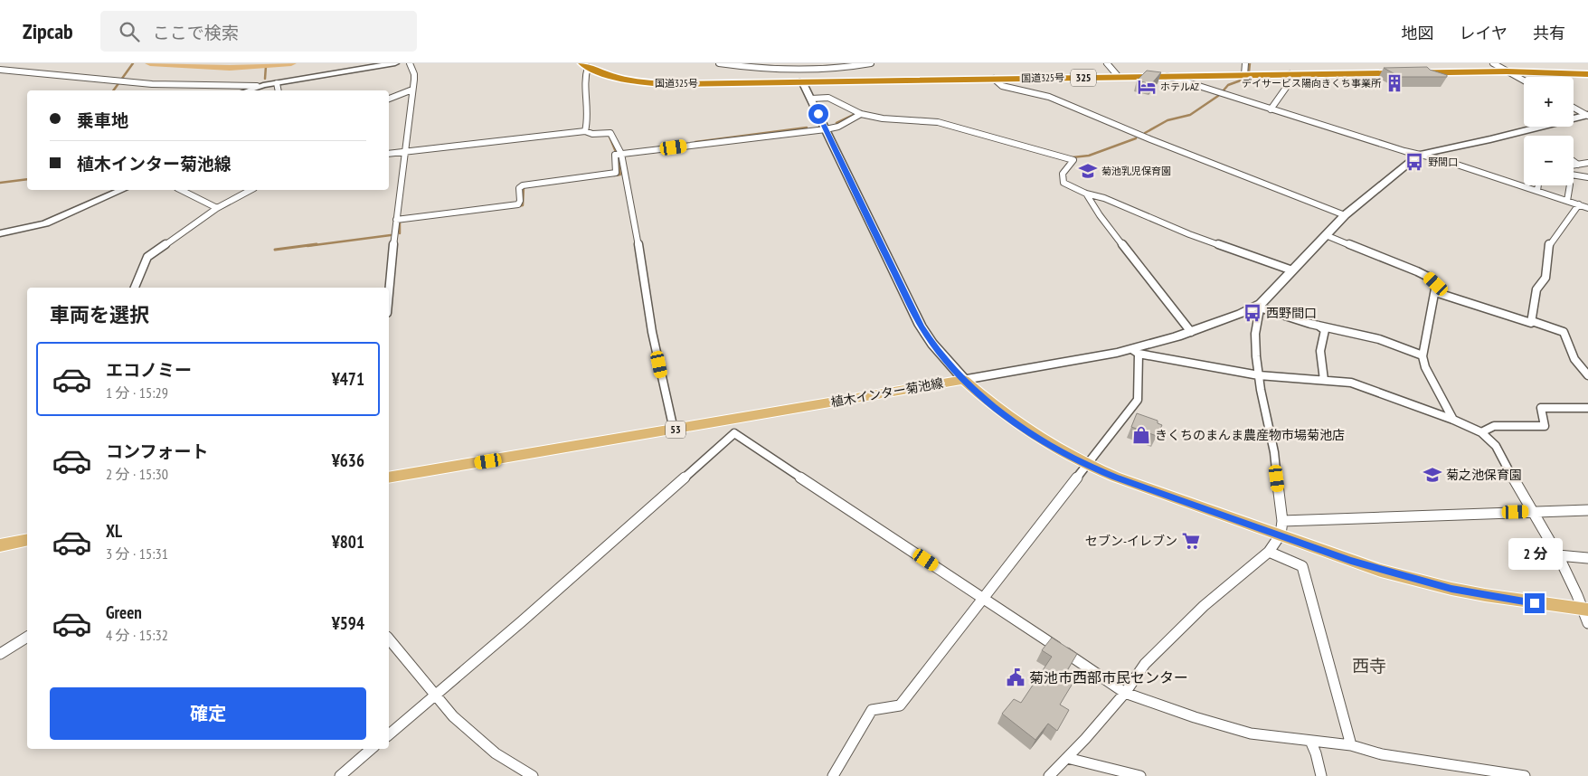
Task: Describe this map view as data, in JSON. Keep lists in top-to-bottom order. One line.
{"streets":{"highway":["国道325号","325"],"main road":["植木インター菊池線","53"]},"districts":["西寺"],"places":{"building":["デイサービス陽向きくち事業所"],"hotel":["ホテルAZ"],"bus stop":["野間口","西野間口"],"school or university":["菊池乳児保育園","菊之池保育園"],"shop":["きくちのまんま農産物市場菊池店"],"supermarket":["セブン-イレブン"],"public building":["菊池市西部市民センター"]},"page":{"header":"Zipcab","search":"ここで検索","nav":["地図","レイヤ","共有"],"map_buttons":["+","−"],"banner":["乗車地","植木インター菊池線"],"heading":"車両を選択","list":[{"name":"エコノミー","note":"1 分 · 15:29","value":"¥471"},{"name":"コンフォート","note":"2 分 · 15:30","value":"¥636"},{"name":"XL","note":"3 分 · 15:31","value":"¥801"},{"name":"Green","note":"4 分 · 15:32","value":"¥594"}],"bubble":"2 分","buttons":"確定"}}
